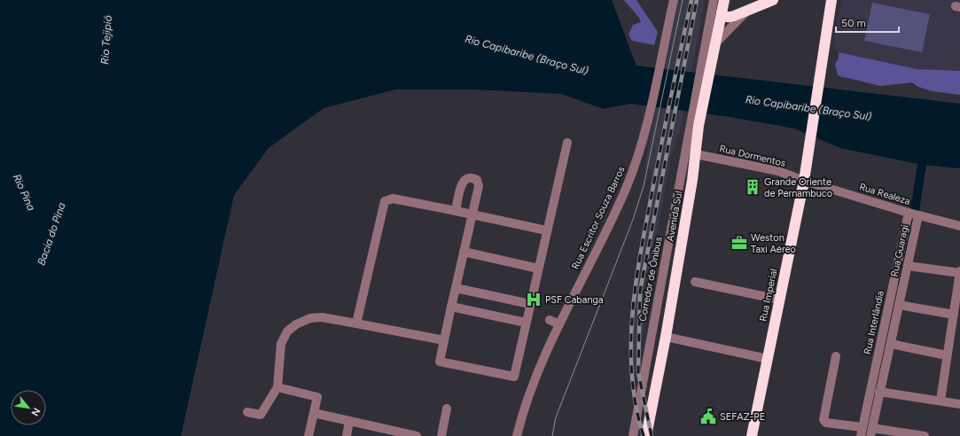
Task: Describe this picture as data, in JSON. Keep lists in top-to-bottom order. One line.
{"streets":{"highway":["Avenida Sul","Rua Imperial"],"street":["Rua Dormentos","Rua Realeza","Rua Escritor Souza Barros","Rua Guaragi","Corredor de Ônibus","Rua Interlândia"]},"crossings":[["Rua Dormentos","Rua Realeza"],["Rua Dormentos","Avenida Sul"],["Rua Dormentos","Rua Imperial"],["Rua Realeza","Rua Guaragi"],["Rua Realeza","Rua Imperial"],["Rua Realeza","Rua Interlândia"],["Avenida Sul","Corredor de Ônibus"],["Rua Guaragi","Rua Interlândia"]],"water":["Rio Tejipió","Rio Capibaribe (Braço Sul)","Rio Pina","Bacia do Pina"],"places":{"building":["Grande Oriente de Pernambuco"],"office":["Weston Taxi Aéreo"],"hospital":["PSF Cabanga"],"public building":["SEFAZ-PE"]},"scale_bar":"50 m","north":"bottom right"}
